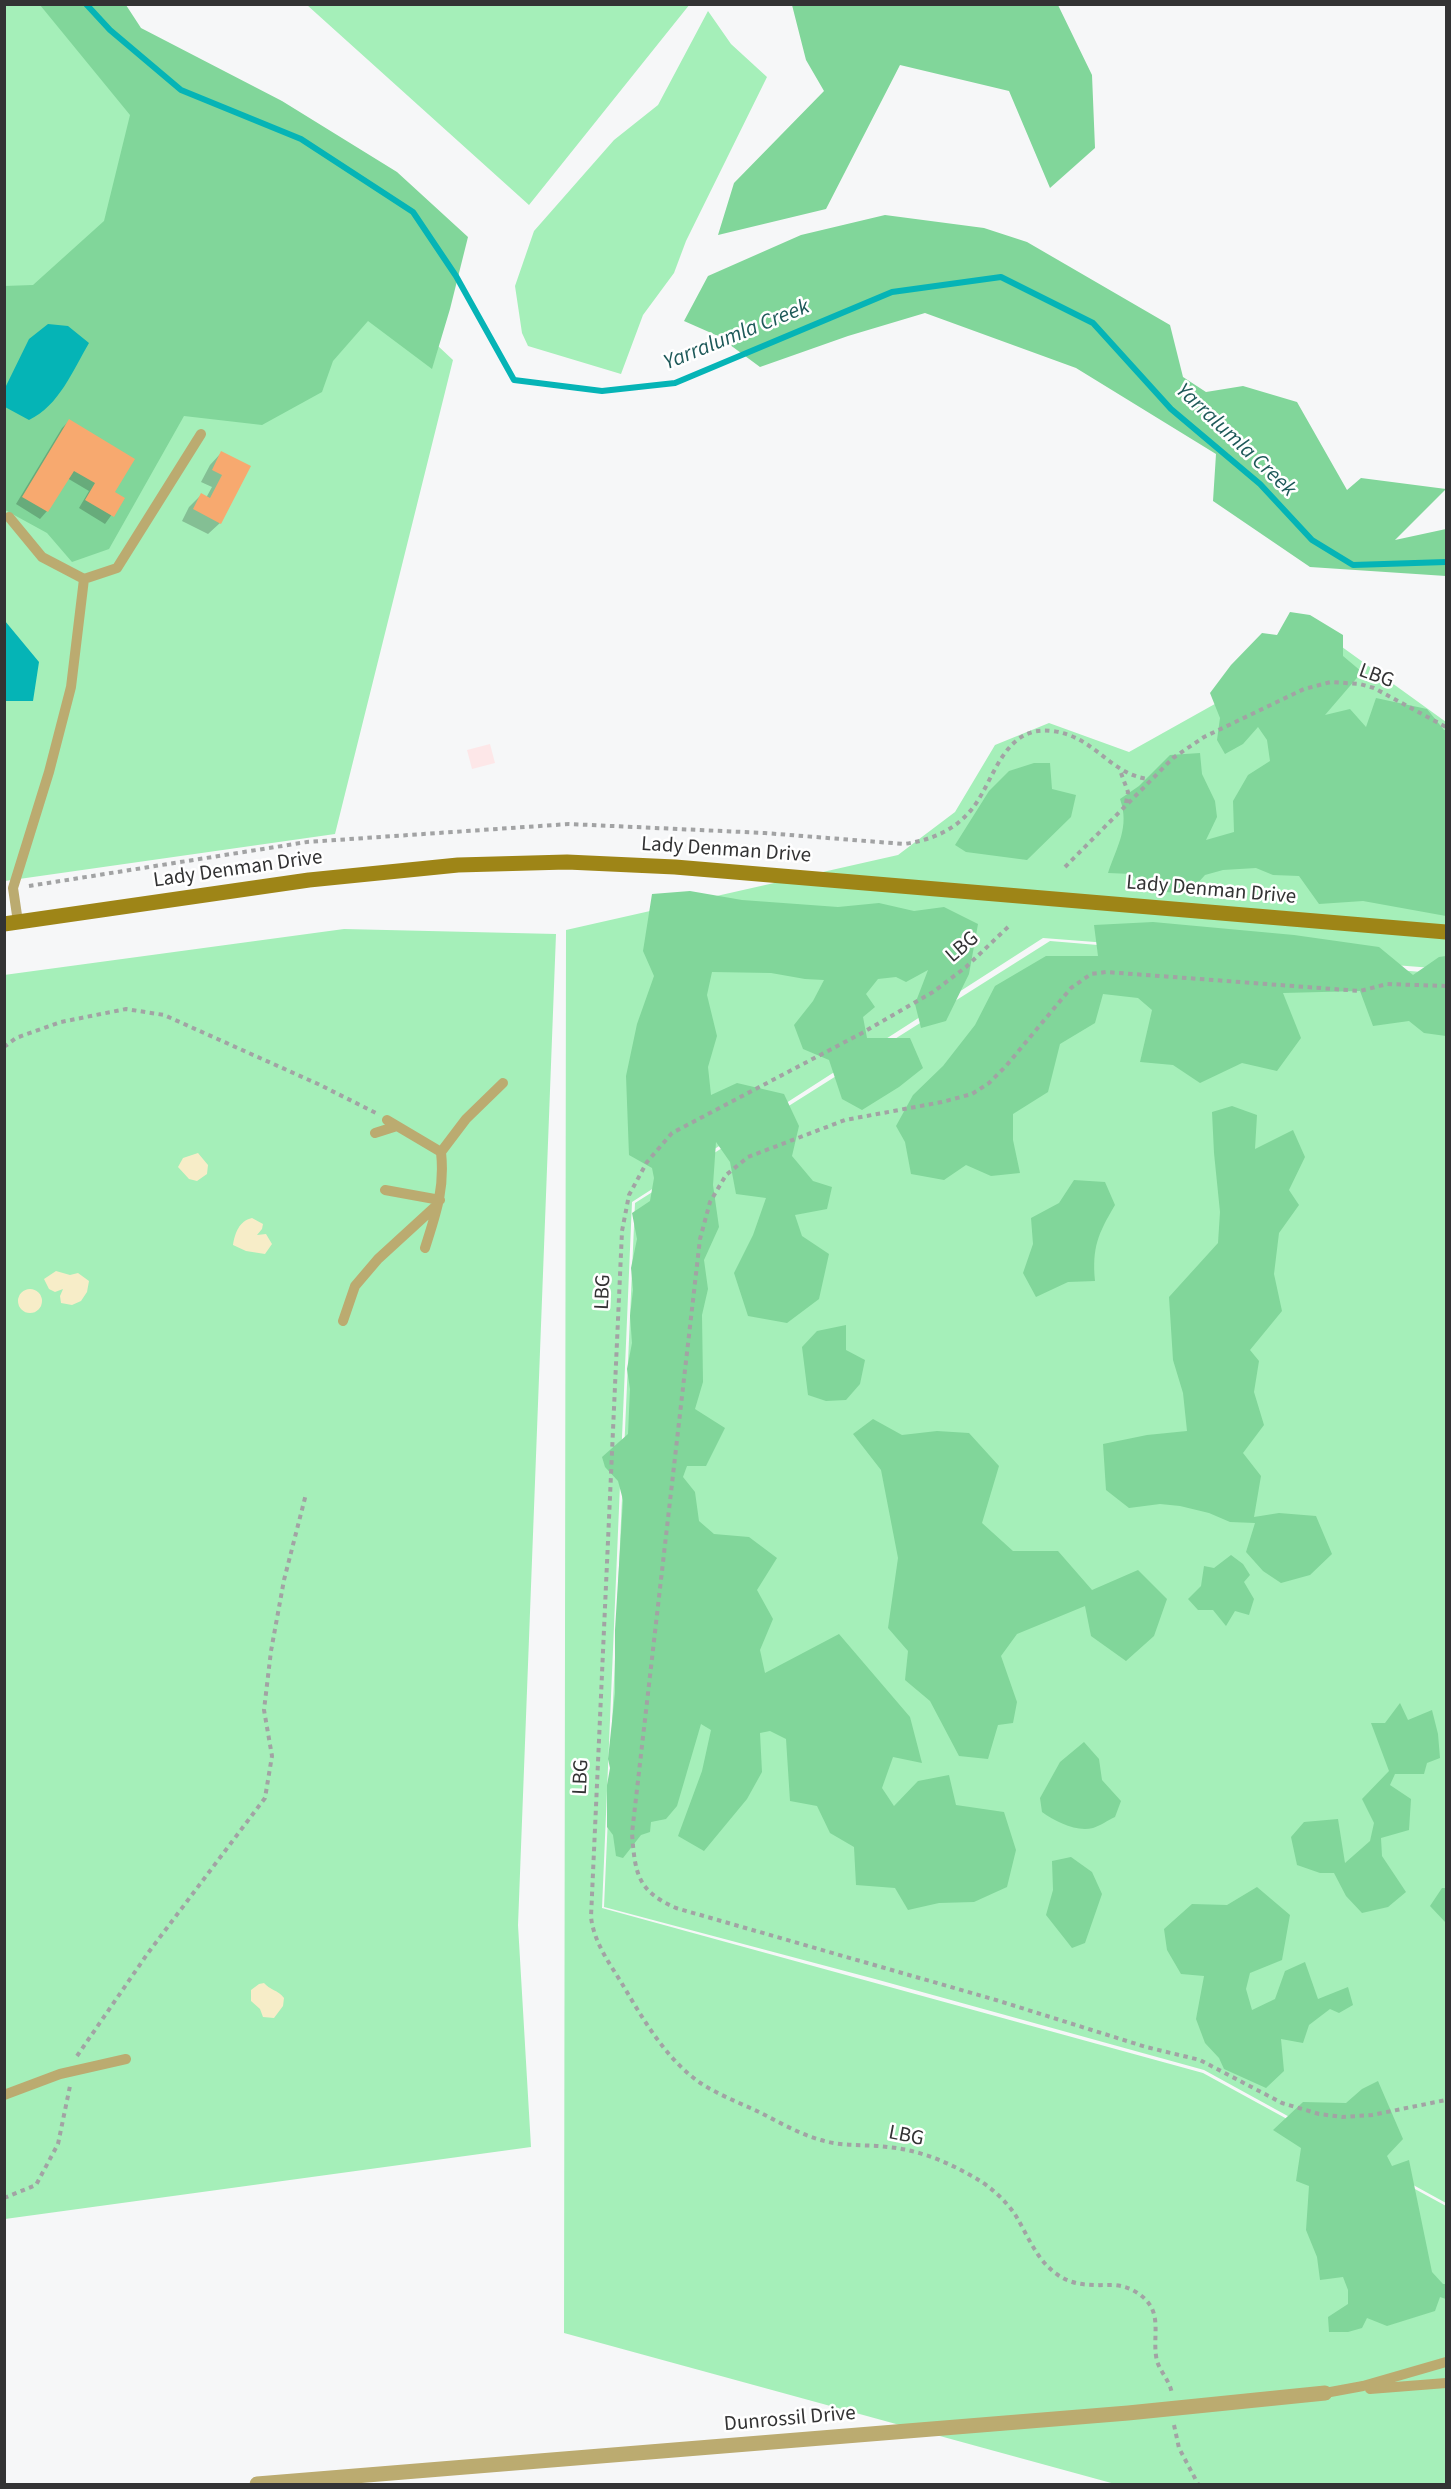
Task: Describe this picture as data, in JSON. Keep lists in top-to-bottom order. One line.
{"streets":{"street":["Lady Denman Drive","Dunrossil Drive"],"path":["LBG"]},"crossings":[["LBG","Dunrossil Drive"]],"water":["Yarralumla Creek"]}
